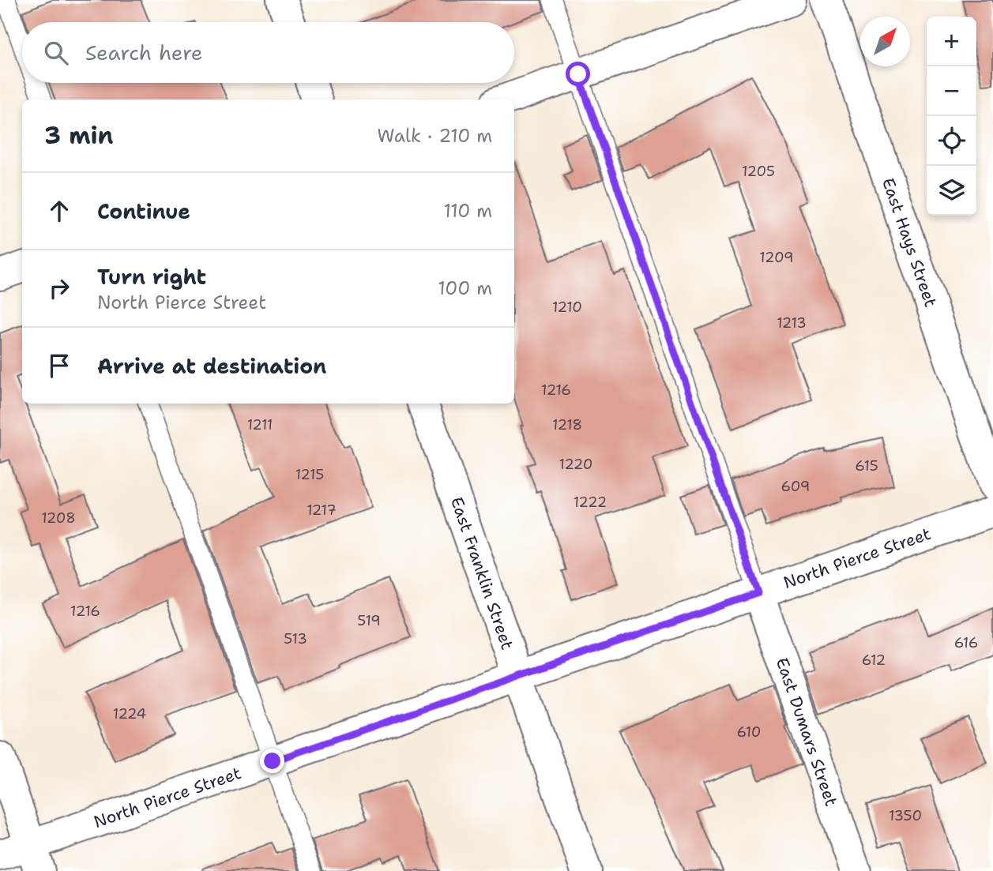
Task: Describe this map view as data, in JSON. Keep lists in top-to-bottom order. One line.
{"streets":{"street":["East Hays Street","North Pierce Street","East Franklin Street","East Dumars Street"]},"crossings":[["North Pierce Street","East Franklin Street"],["North Pierce Street","East Dumars Street"]],"house_numbers":["1205","1209","1210","1213","1216","1211","1218","1220","615","1215","609","1222","1217","1208","1216","519","513","616","612","1224","610","1350"],"north":"top right","page":{"map_buttons":["+","−"],"search":"Search here","heading":["3 min","Walk · 210 m"],"list":[["Continue","110 m"],["Turn right","North Pierce Street","100 m"],"Arrive at destination"]}}
